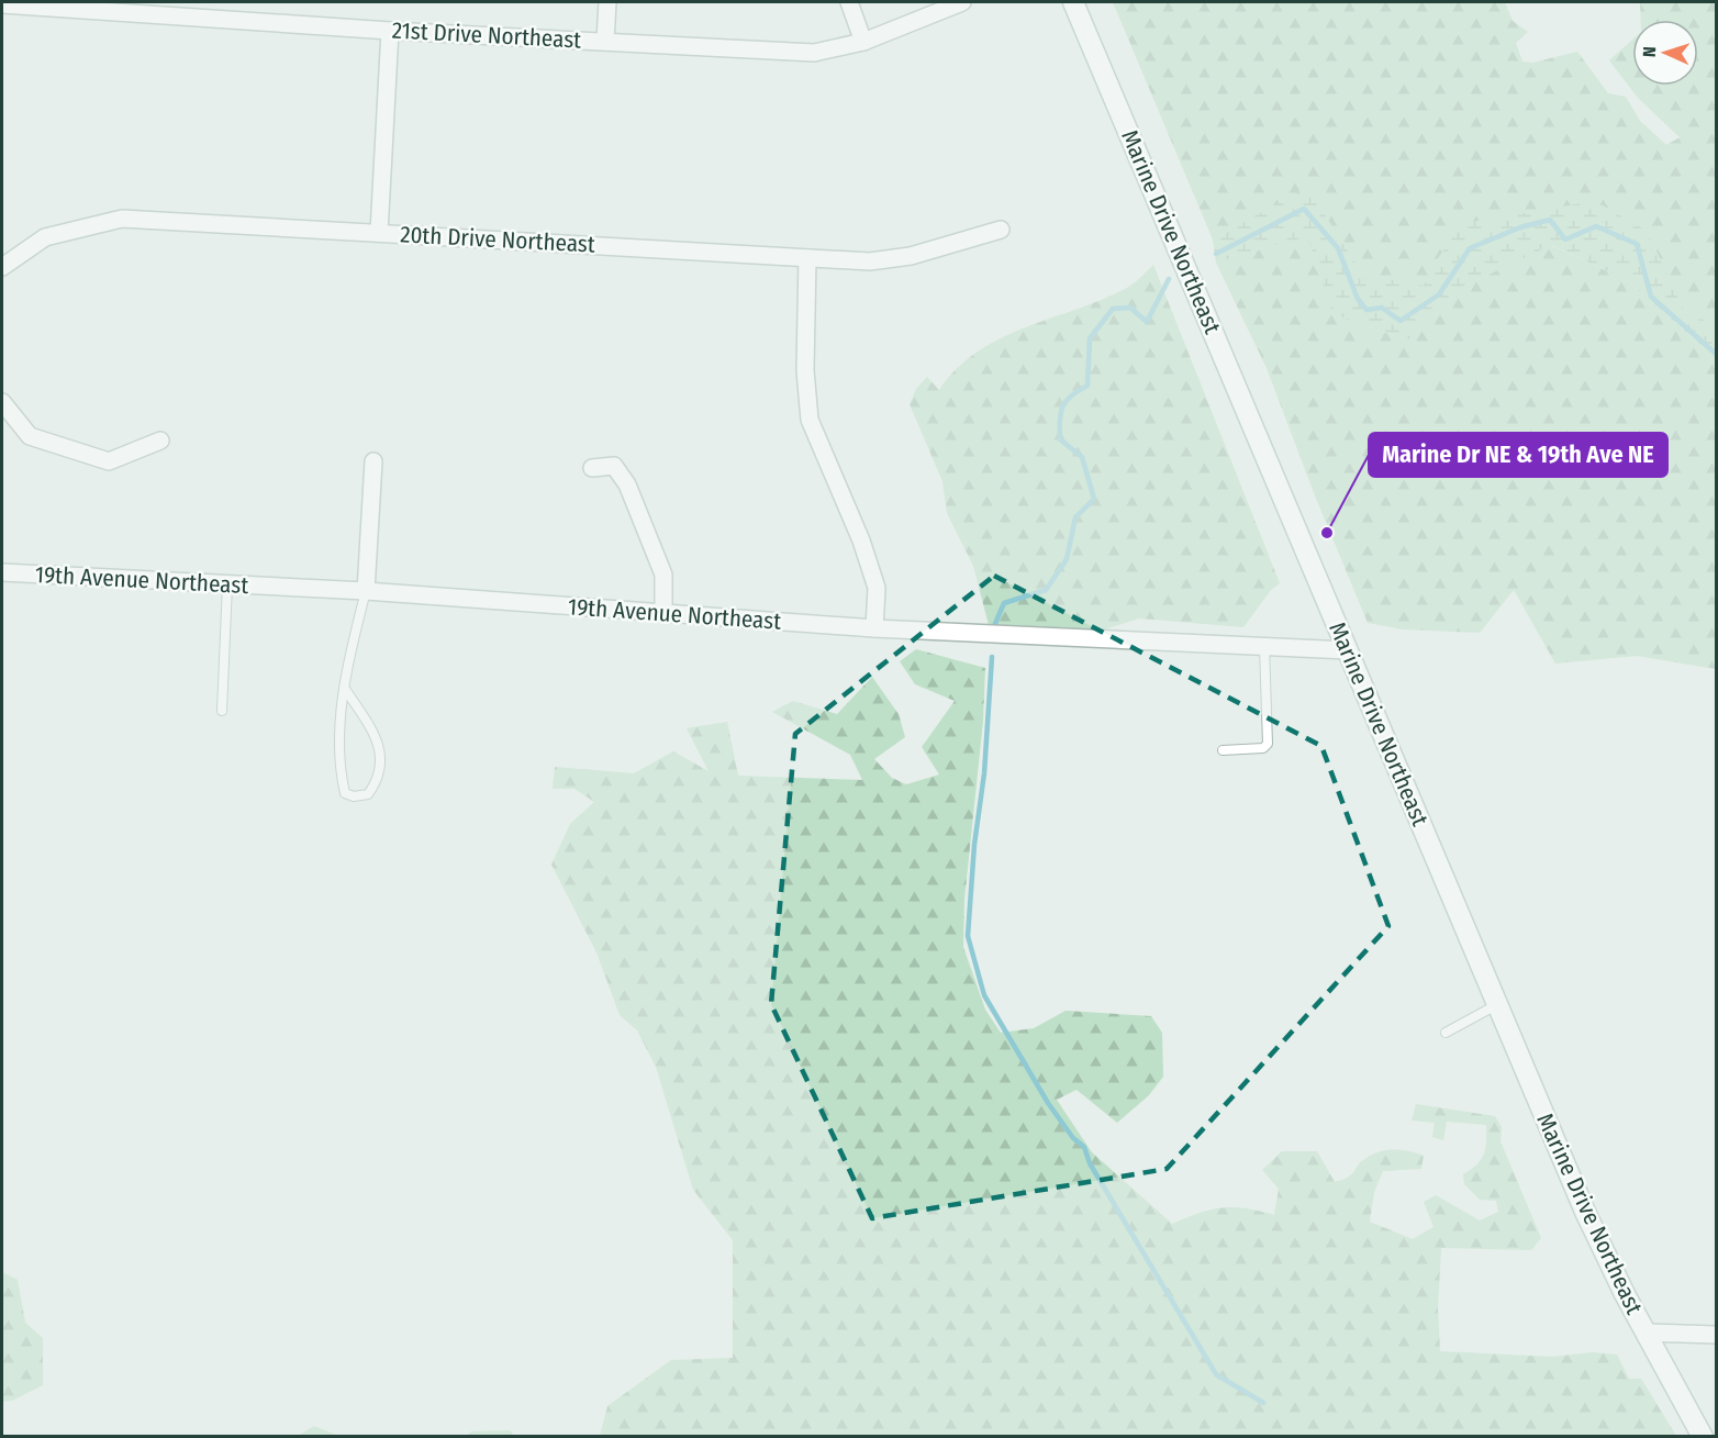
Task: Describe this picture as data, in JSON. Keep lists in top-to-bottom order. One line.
{"streets":{"main road":["Marine Drive Northeast"],"street":["21st Drive Northeast","20th Drive Northeast","19th Avenue Northeast"]},"crossings":[["Marine Drive Northeast","19th Avenue Northeast"]],"places":["Marine Dr NE & 19th Ave NE"],"north":"left"}
